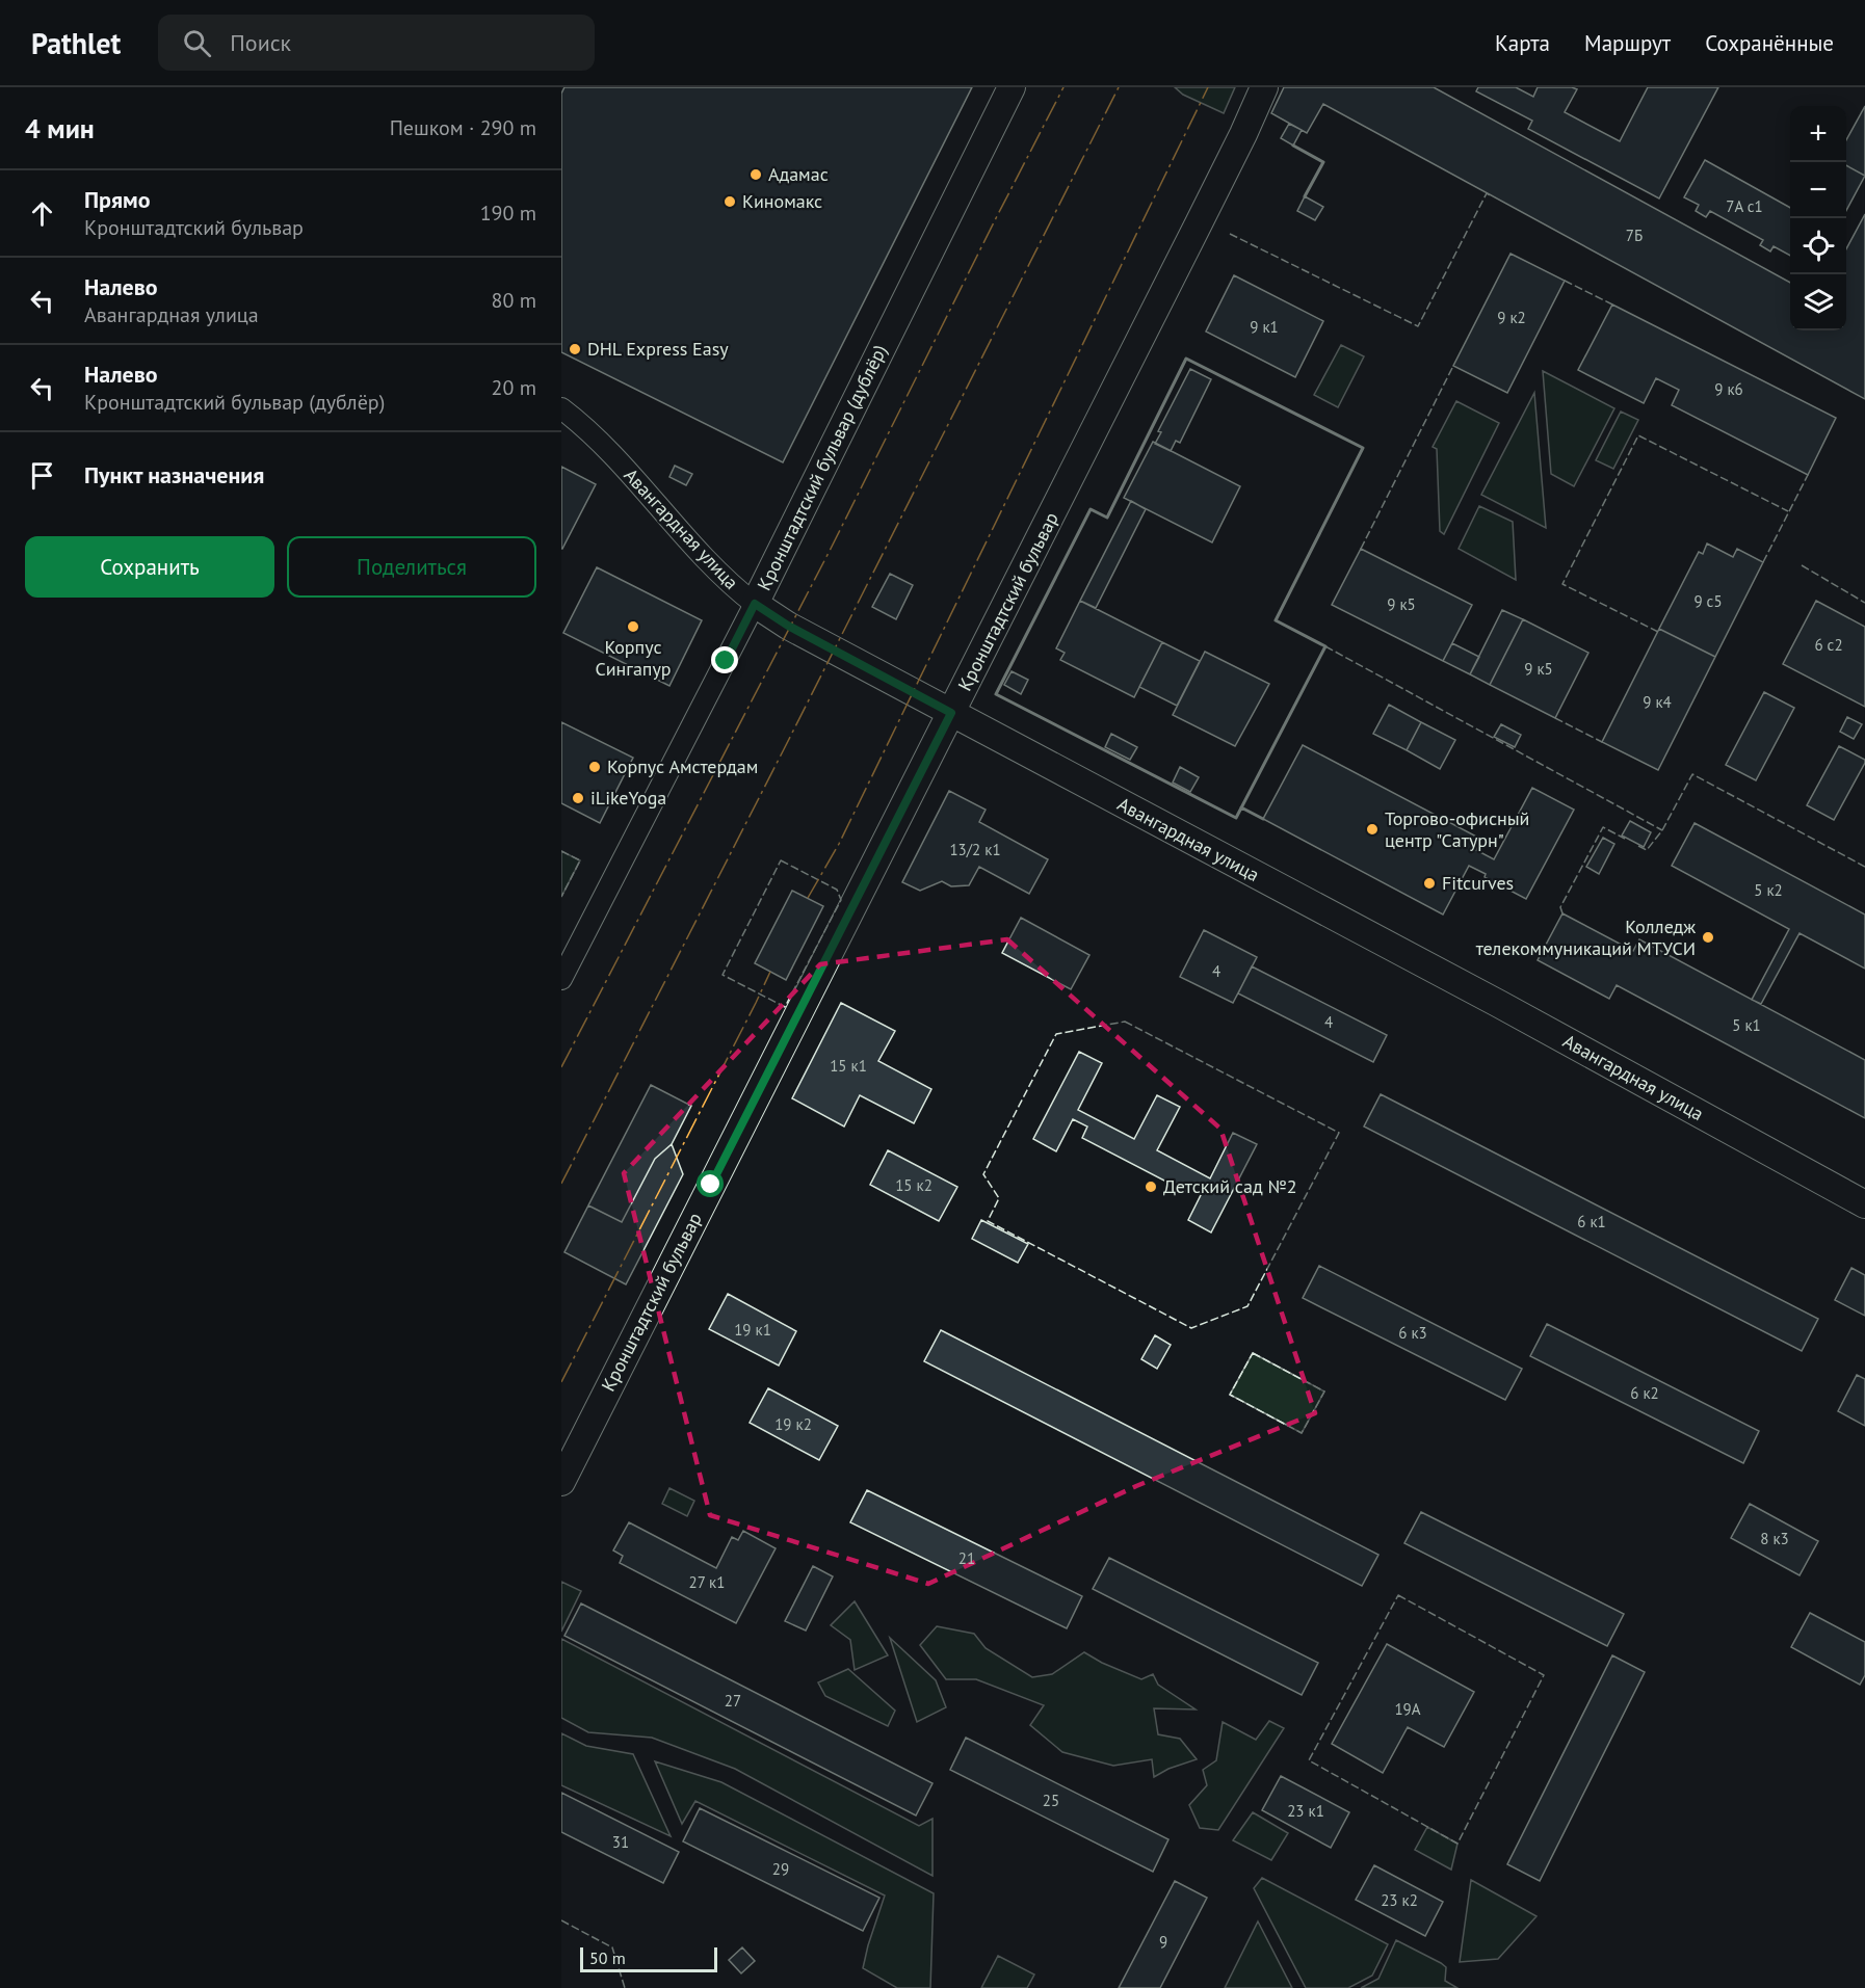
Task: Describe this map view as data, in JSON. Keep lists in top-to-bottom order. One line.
{"streets":{"main road":["Кронштадтский бульвар (дублёр)","Авангардная улица","Кронштадтский бульвар"]},"crossings":[["Кронштадтский бульвар (дублёр)","Авангардная улица"],["Авангардная улица","Кронштадтский бульвар"]],"places":["Адамас","Киномакс","DHL Express Easy","Корпус Сингапур","Корпус Амстердам","iLikeYoga","Торгово-офисный центр \"Сатурн\"","Fitcurves","Колледж телекоммуникаций МТУСИ","Детский сад №2"],"house_numbers":["7А с1","7Б","9 к2","9 к1","9 к6","9 с5","9 к5","6 с2","9 к5","9 к4","13/2 к1","5 к2","4","4","5 к1","15 к1","15 к2","6 к1","19 к1","6 к3","6 к2","19 к2","8 к3","21","27 к1","27","19А","25","23 к1","31","29","23 к2","9"],"scale_bar":"50 m","page":{"header":"Pathlet","search":"Поиск","nav":["Карта","Маршрут","Сохранённые"],"heading":["4 мин","Пешком · 290 m"],"map_buttons":["+","−"],"list":[["Прямо","Кронштадтский бульвар","190 m"],["Налево","Авангардная улица","80 m"],["Налево","Кронштадтский бульвар (дублёр)","20 m"],"Пункт назначения"],"buttons":["Сохранить","Поделиться"],"scale":"50 m"}}
